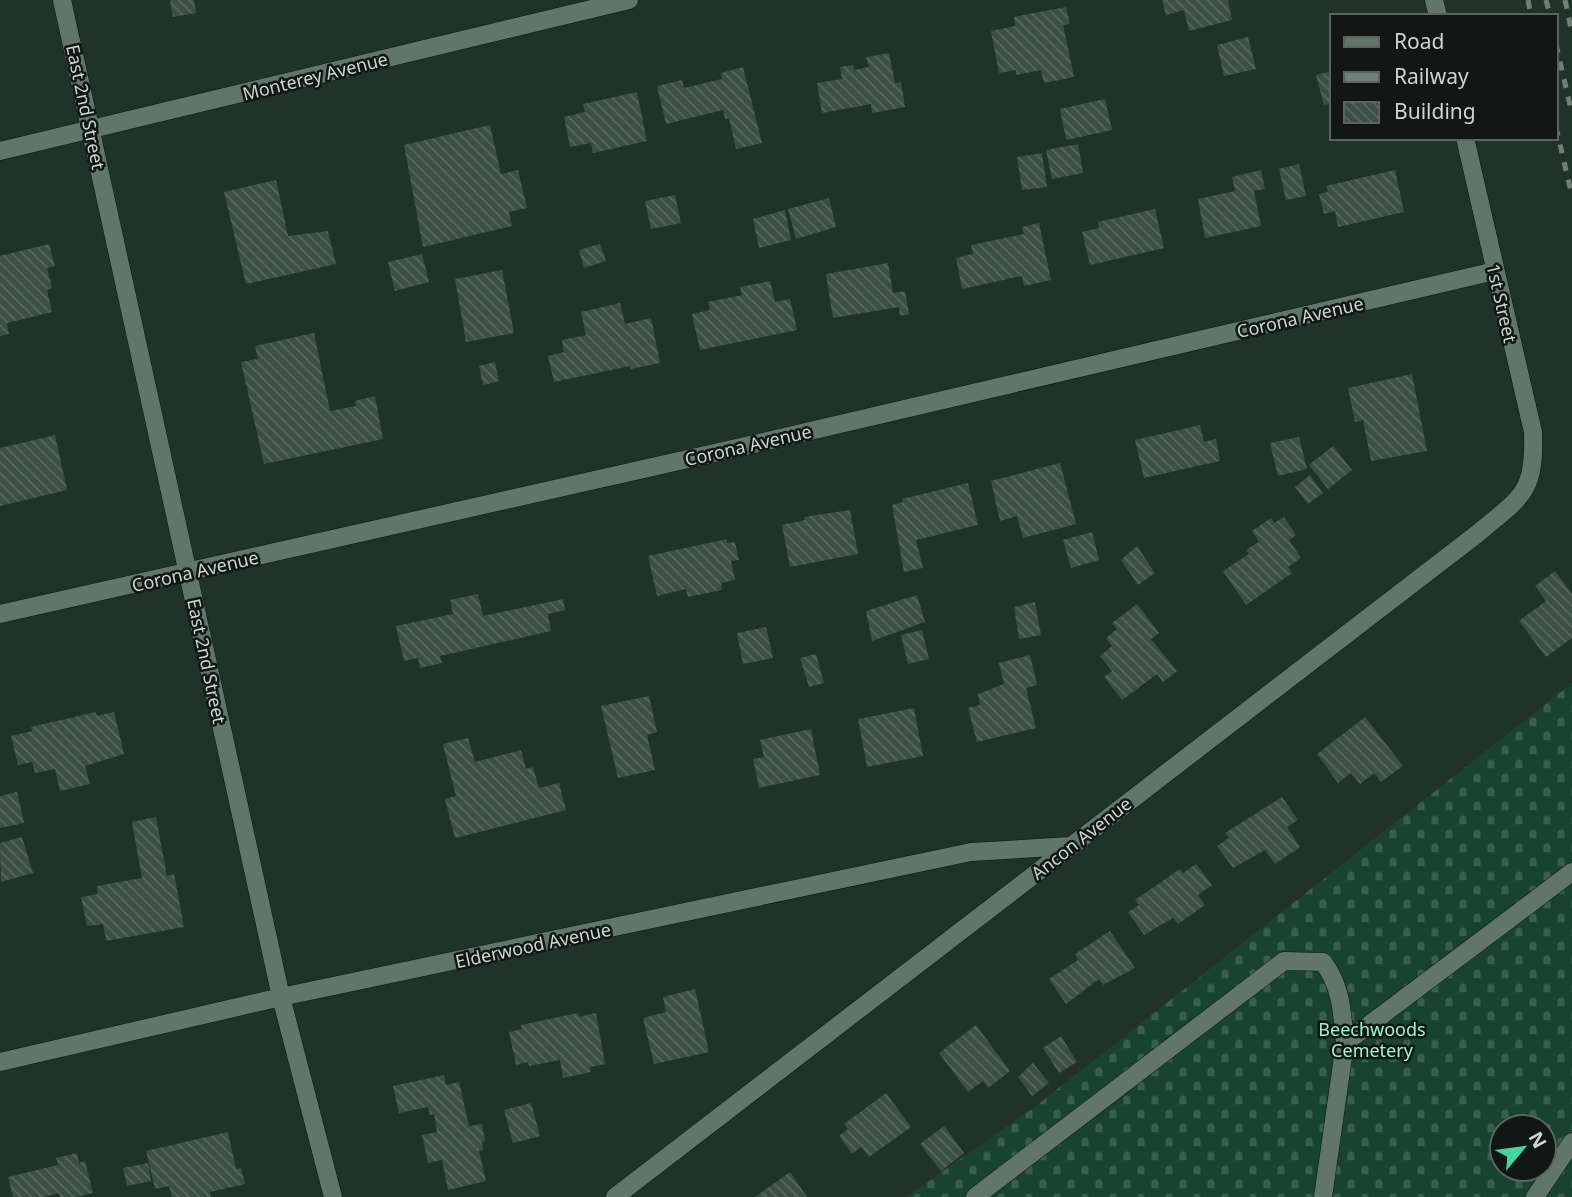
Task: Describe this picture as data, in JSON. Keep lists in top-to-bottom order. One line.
{"streets":{"street":["Monterey Avenue","East 2nd Street","1st Street","Corona Avenue","Ancon Avenue","Elderwood Avenue"]},"crossings":[["Monterey Avenue","East 2nd Street"],["East 2nd Street","Corona Avenue"],["East 2nd Street","Elderwood Avenue"],["1st Street","Corona Avenue"],["1st Street","Ancon Avenue"],["Ancon Avenue","Elderwood Avenue"]],"parks":["Beechwoods Cemetery"],"legend":["Road","Railway","Building"],"north":"top right"}
